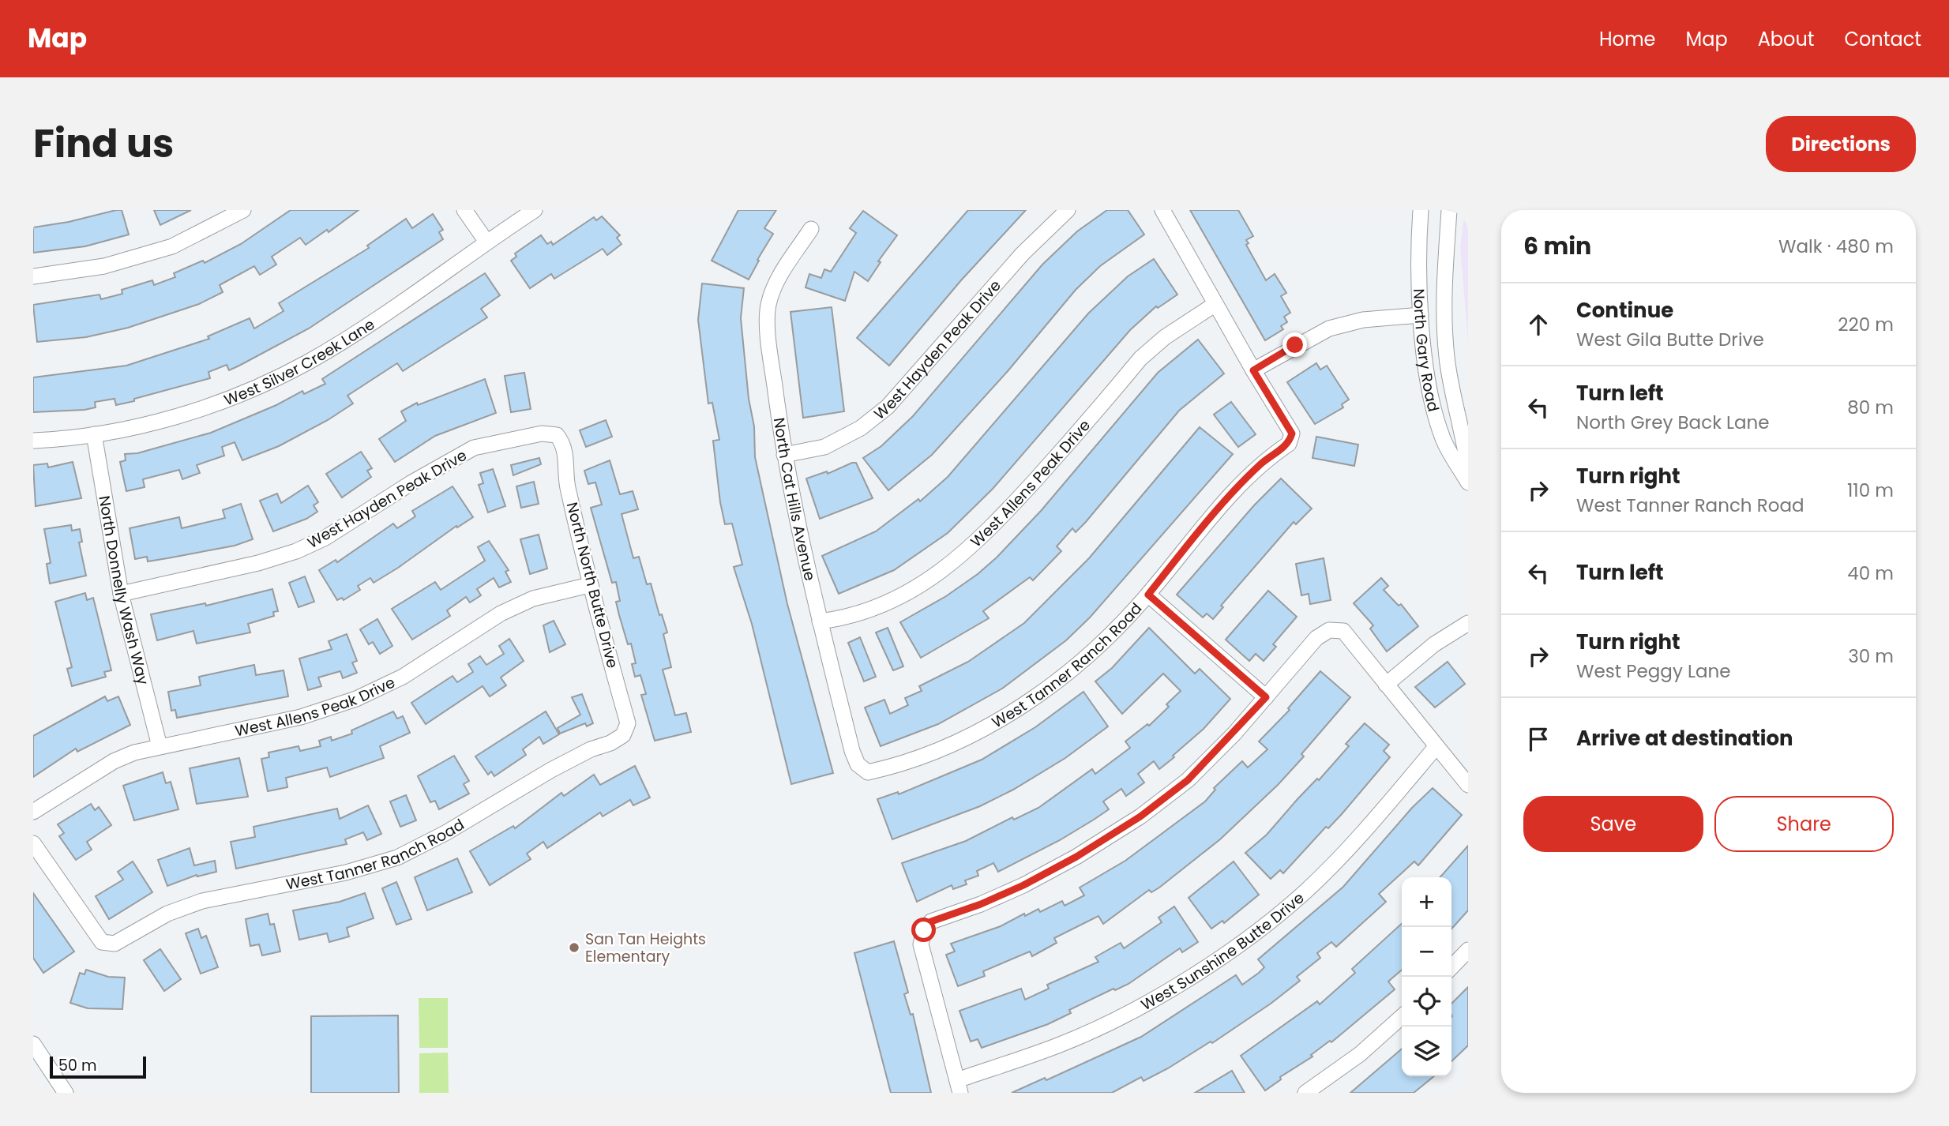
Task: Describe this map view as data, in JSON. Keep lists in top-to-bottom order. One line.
{"streets":{"street":["West Hayden Peak Drive","North Gary Road","West Silver Creek Lane","West Allens Peak Drive","North Cat Hills Avenue","North North Butte Drive","North Donnelly Wash Way","West Tanner Ranch Road","West Sunshine Butte Drive"]},"crossings":[["West Hayden Peak Drive","North Cat Hills Avenue"],["West Hayden Peak Drive","North North Butte Drive"],["West Hayden Peak Drive","North Donnelly Wash Way"],["West Silver Creek Lane","North Donnelly Wash Way"],["West Allens Peak Drive","North Cat Hills Avenue"],["West Allens Peak Drive","North North Butte Drive"],["West Allens Peak Drive","North Donnelly Wash Way"],["North Cat Hills Avenue","West Tanner Ranch Road"],["North North Butte Drive","West Tanner Ranch Road"]],"places":["San Tan Heights Elementary"],"scale_bar":"50 m","page":{"header":"Map","nav":["Home","Map","About","Contact"],"title":"Find us","buttons":["Directions",["Save","Share"]],"heading":["6 min","Walk · 480 m"],"list":[["Continue","West Gila Butte Drive","220 m"],["Turn left","North Grey Back Lane","80 m"],["Turn right","West Tanner Ranch Road","110 m"],["Turn left","40 m"],["Turn right","West Peggy Lane","30 m"],"Arrive at destination"],"map_buttons":["+","−"],"scale":"50 m"}}
